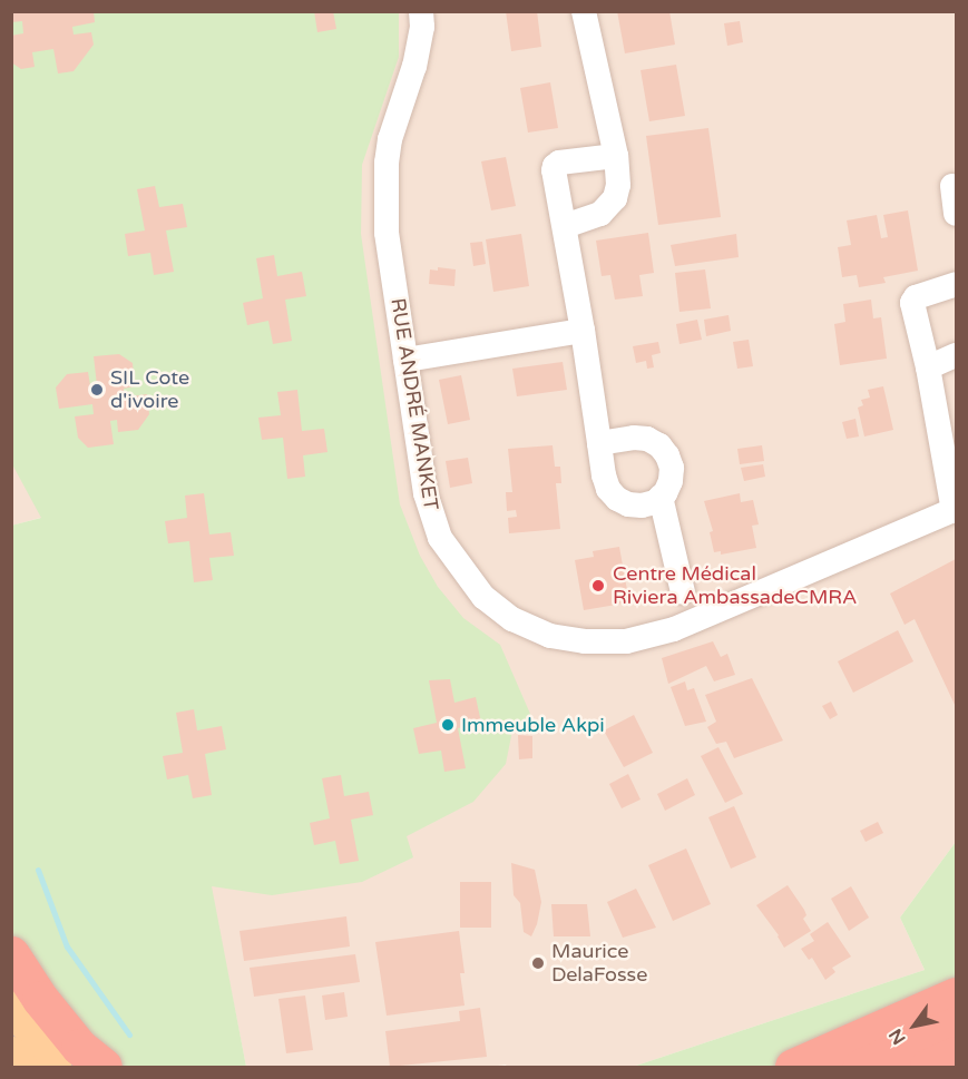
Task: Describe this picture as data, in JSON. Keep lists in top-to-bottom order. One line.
{"streets":{"street":["RUE ANDRÉ MANKET"]},"places":["SIL Cote d'ivoire","Centre Médical Riviera AmbassadeCMRA","Immeuble Akpi","Maurice DelaFosse"],"north":"bottom left"}
